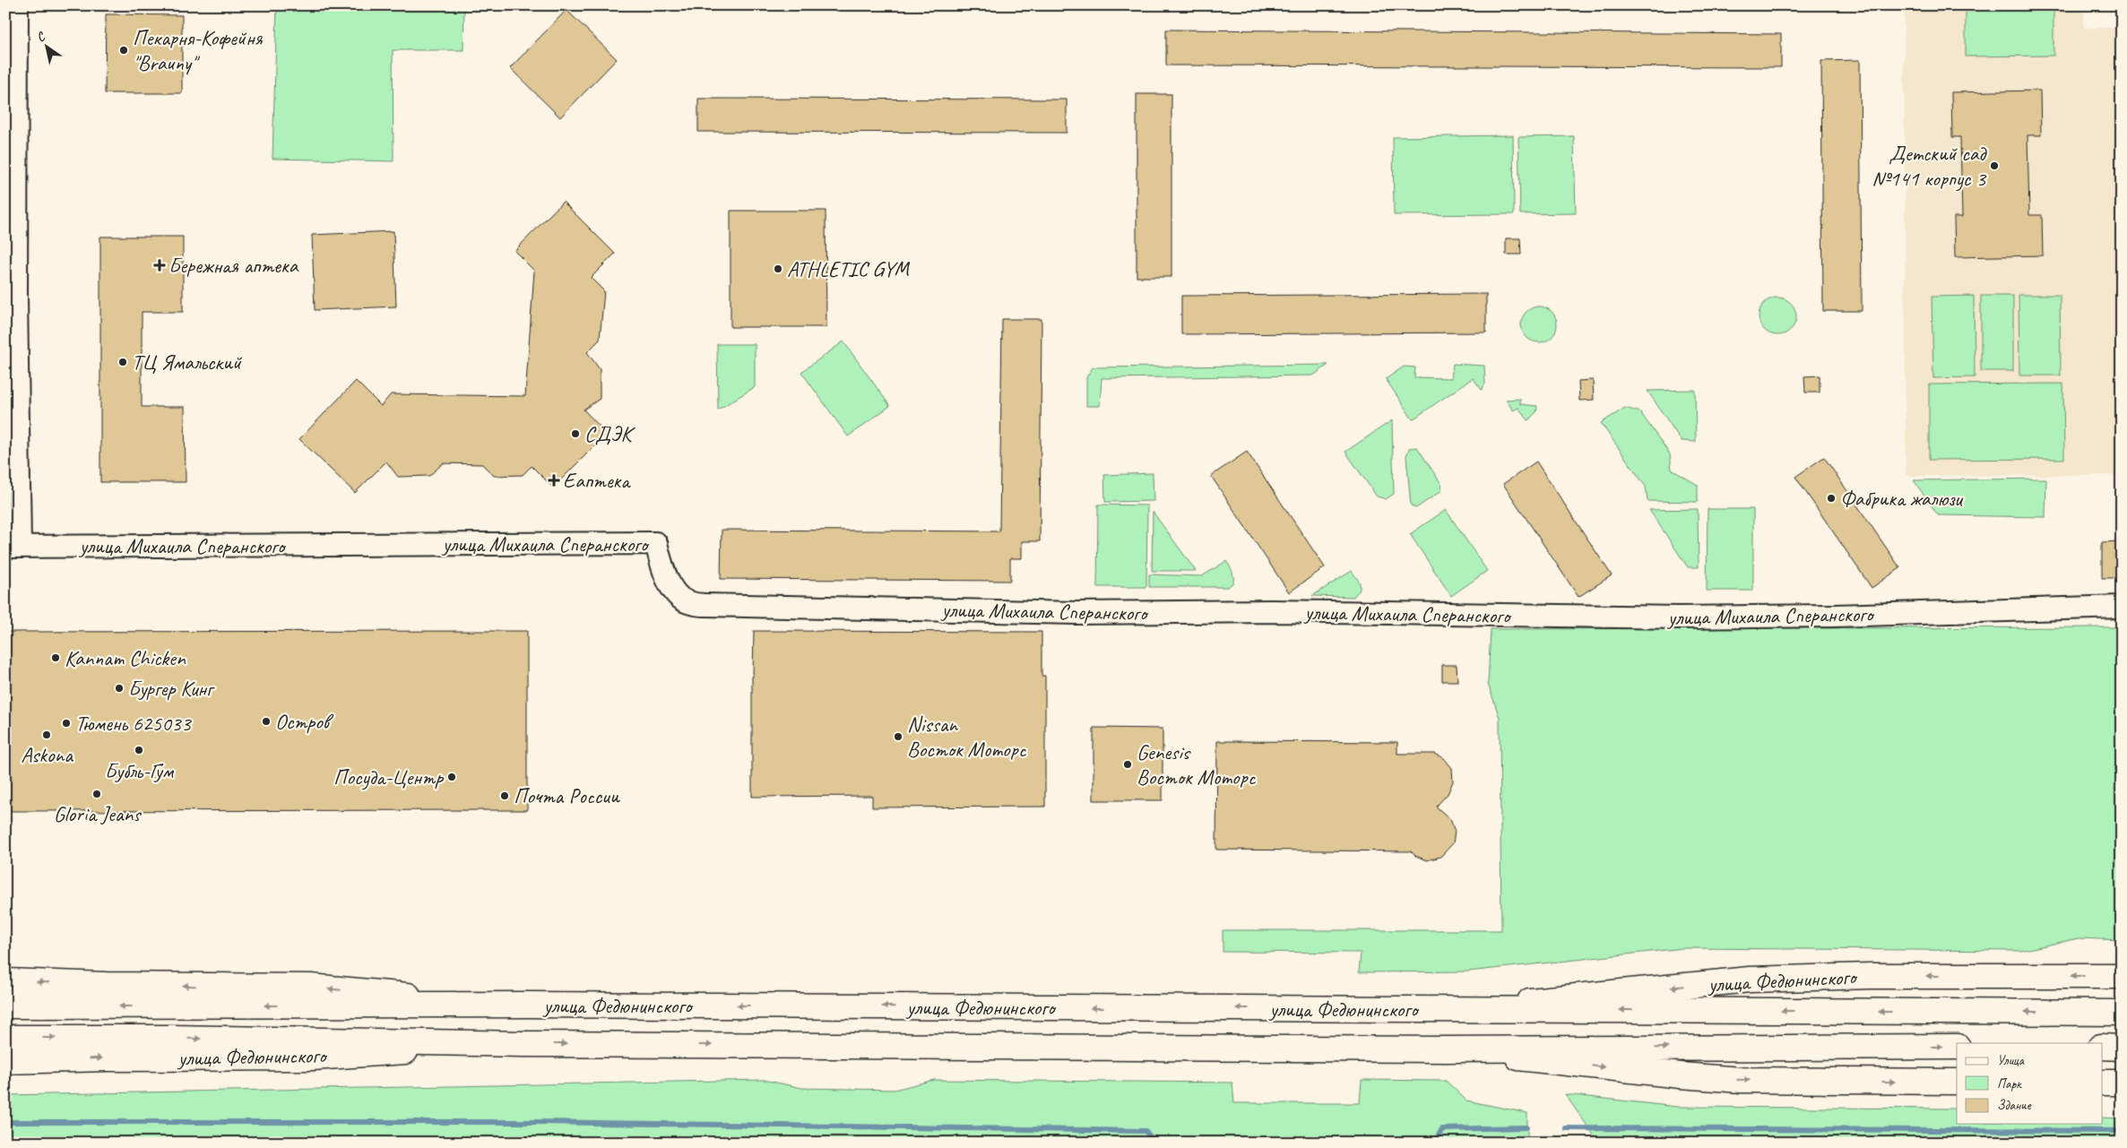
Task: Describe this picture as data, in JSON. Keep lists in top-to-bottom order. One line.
{"streets":{"main road":["улица Федюнинского"],"street":["улица Михаила Сперанского"]},"places":{"other":["Пекарня-Кофейня \"Brauny\"","Детский сад №141 корпус 3","ATHLETIC GYM","ТЦ Ямальский","СДЭК","Фабрика жалюзи","Kannam Chicken","Бургер Кинг","Остров","Тюмень 625033","Askona","Nissan Восток Моторс","Бубль-Гум","Genesis Восток Моторс","Посуда-Центр","Gloria Jeans","Почта России"],"health":["Бережная аптека","Еаптека"]},"legend":["Улица","Парк","Здание"],"north":"top left"}
